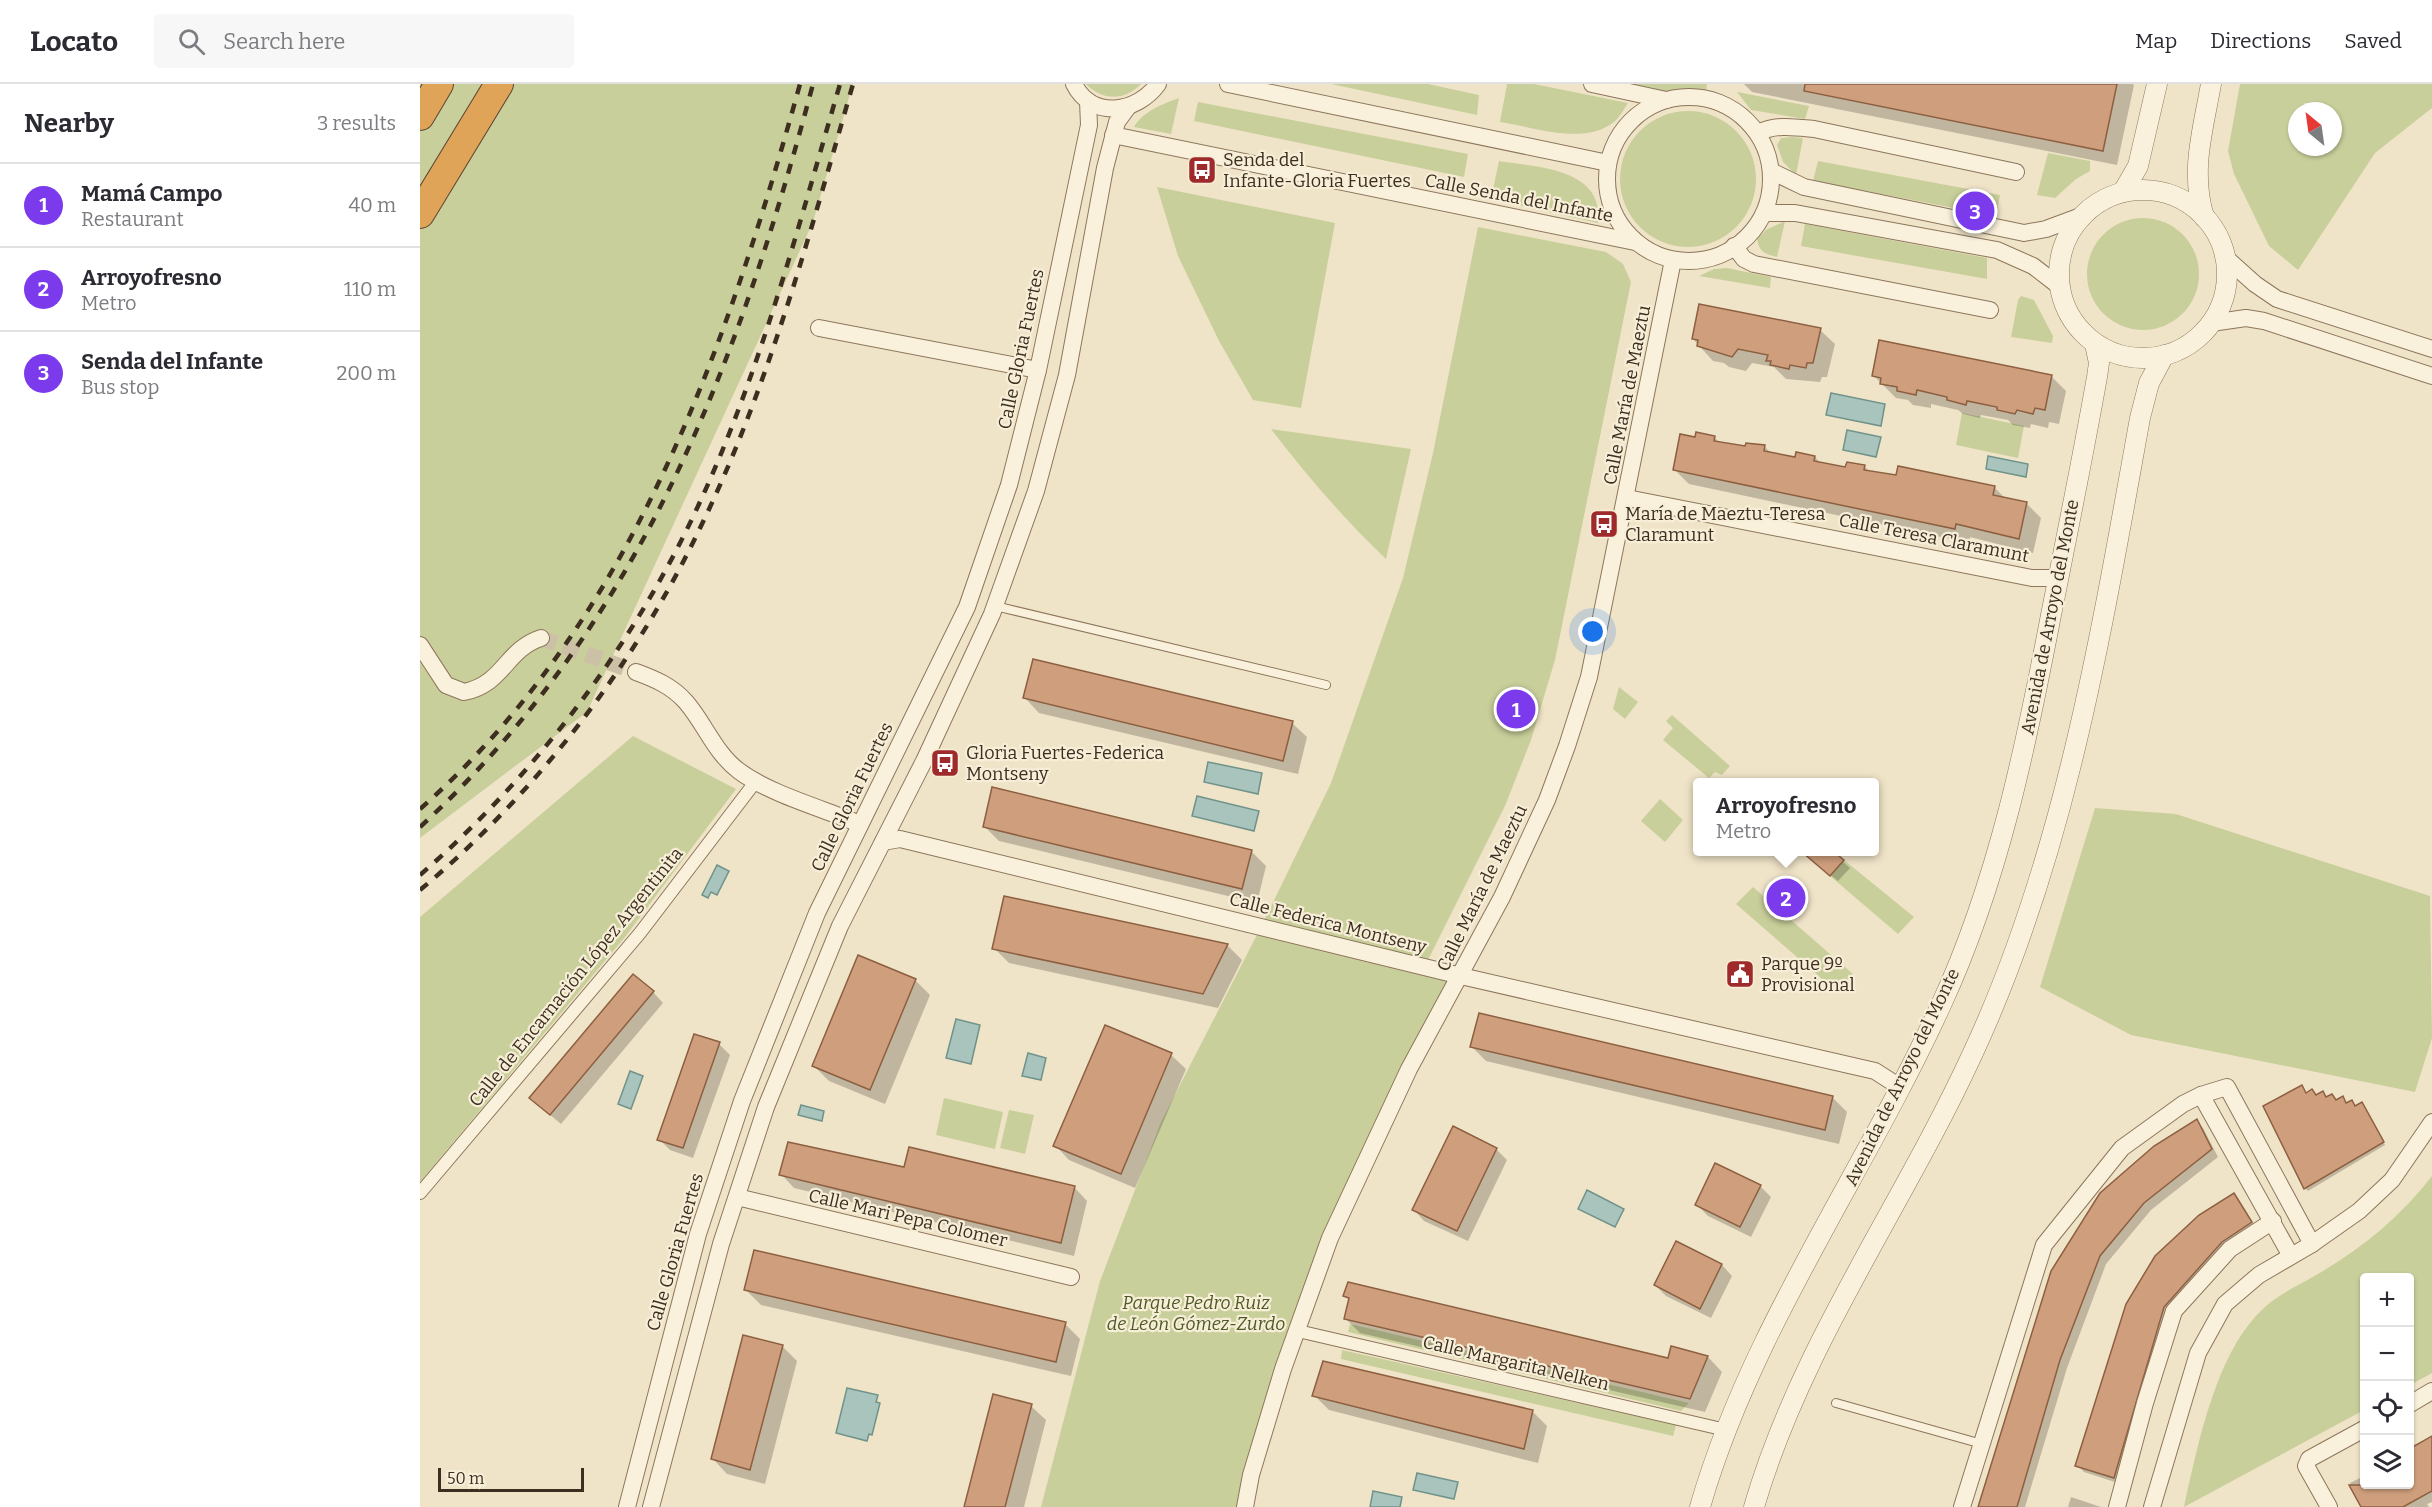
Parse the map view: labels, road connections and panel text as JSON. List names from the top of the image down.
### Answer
{
  "streets": {
    "street": [
      "Calle Senda del Infante",
      "Calle Gloria Fuertes",
      "Calle María de Maeztu",
      "Calle Teresa Claramunt",
      "Avenida de Arroyo del Monte",
      "Calle Federica Montseny",
      "Calle de Encarnación López Argentinita",
      "Calle Mari Pepa Colomer",
      "Calle Margarita Nelken"
    ]
  },
  "crossings": [
    ["Calle Senda del Infante", "Calle María de Maeztu"],
    ["Calle María de Maeztu", "Calle Teresa Claramunt"],
    ["Calle María de Maeztu", "Calle Federica Montseny"],
    ["Calle María de Maeztu", "Calle Margarita Nelken"],
    ["Calle Teresa Claramunt", "Avenida de Arroyo del Monte"],
    ["Avenida de Arroyo del Monte", "Calle Federica Montseny"],
    ["Avenida de Arroyo del Monte", "Calle Margarita Nelken"]
  ],
  "parks": ["Parque Pedro Ruiz de León Gómez-Zurdo"],
  "places": {
    "bus stop": ["Senda del Infante-Gloria Fuertes", "María de Maeztu-Teresa Claramunt", "Gloria Fuertes-Federica Montseny"],
    "public building": ["Parque 9º Provisional"]
  },
  "scale_bar": "50 m",
  "north": "top left",
  "page": {
    "header": "Locato",
    "search": "Search here",
    "nav": ["Map", "Directions", "Saved"],
    "heading": ["Nearby", "3 results"],
    "list": [
      {
        "mark": "1",
        "name": "Mamá Campo",
        "note": "Restaurant",
        "value": "40 m"
      },
      {
        "mark": "2",
        "name": "Arroyofresno",
        "note": "Metro",
        "value": "110 m"
      },
      {
        "mark": "3",
        "name": "Senda del Infante",
        "note": "Bus stop",
        "value": "200 m"
      }
    ],
    "pins": ["3", "1", "2"],
    "popup": ["Arroyofresno", "Metro"],
    "map_buttons": ["+", "−"],
    "scale": "50 m"
  }
}
